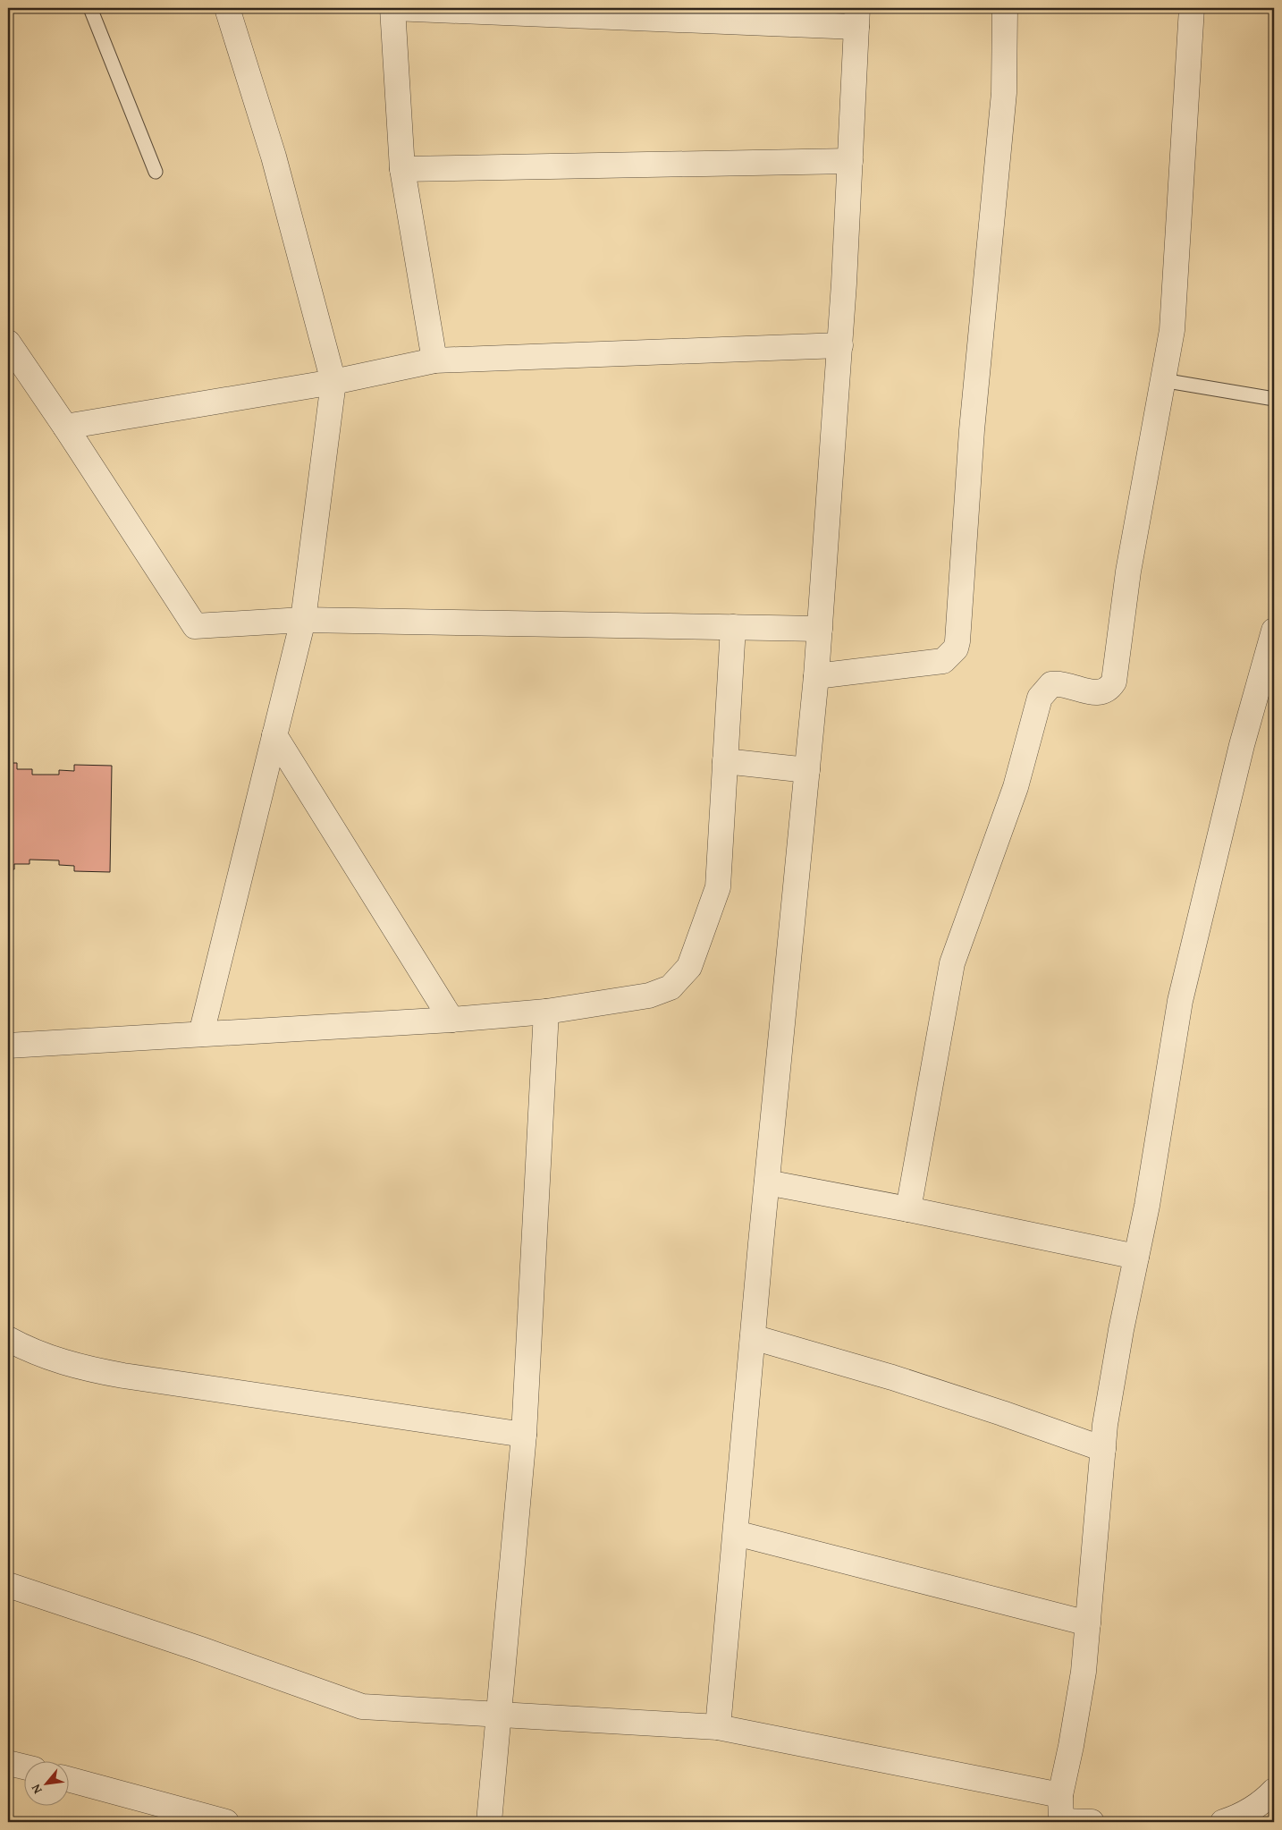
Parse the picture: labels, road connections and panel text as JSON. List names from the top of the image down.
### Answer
{
  "north": "bottom left"
}
